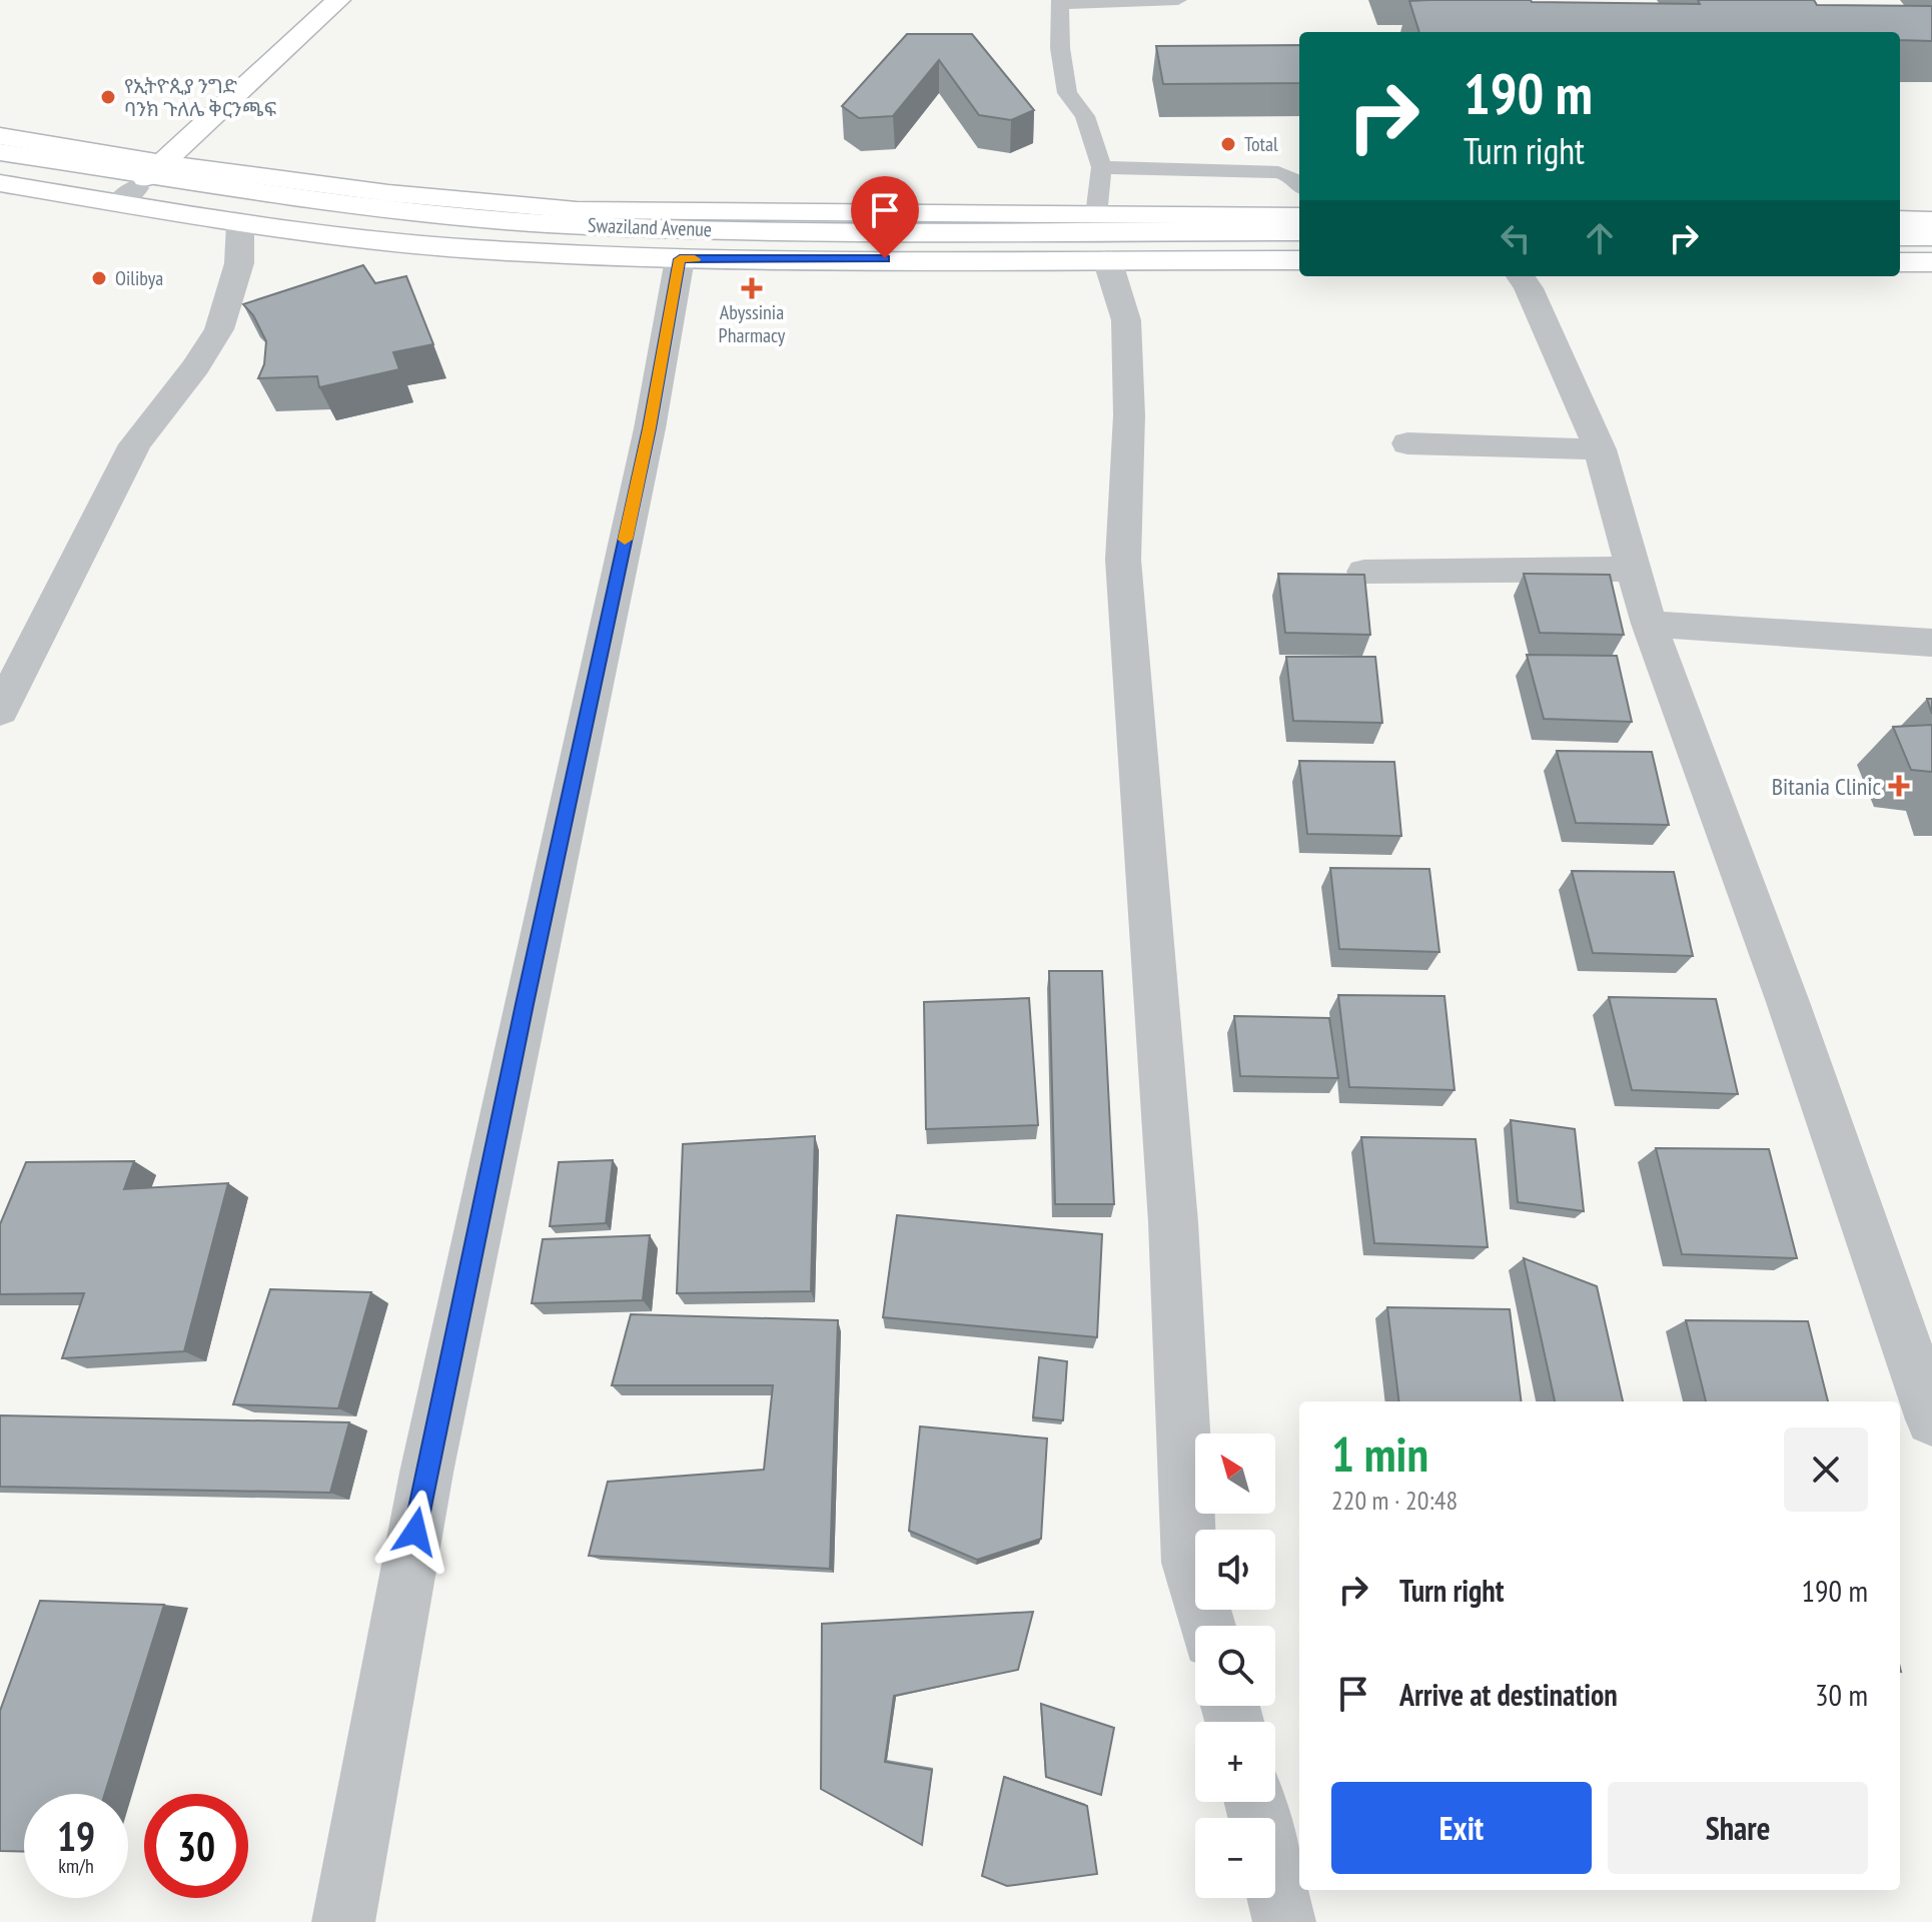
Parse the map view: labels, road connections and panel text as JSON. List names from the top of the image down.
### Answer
{
  "streets": {
    "main road": ["Swaziland Avenue"]
  },
  "places": {
    "other": ["የኢትዮጲያ ንግድ ባንክ ጉለሌ ቅርንጫፍ", "Total", "Oilibya"],
    "health": ["Abyssinia Pharmacy", "Bitania Clinic"]
  },
  "north": "top left",
  "page": {
    "turn": ["190 m", "Turn right"],
    "heading": ["1 min", "220 m · 20:48"],
    "map_buttons": ["+", "−"],
    "list": [
      {
        "name": "Turn right",
        "value": "190 m"
      },
      {
        "name": "Arrive at destination",
        "value": "30 m"
      }
    ],
    "buttons": ["Exit", "Share"],
    "speed": "19 km/h",
    "limit": "30"
  }
}
